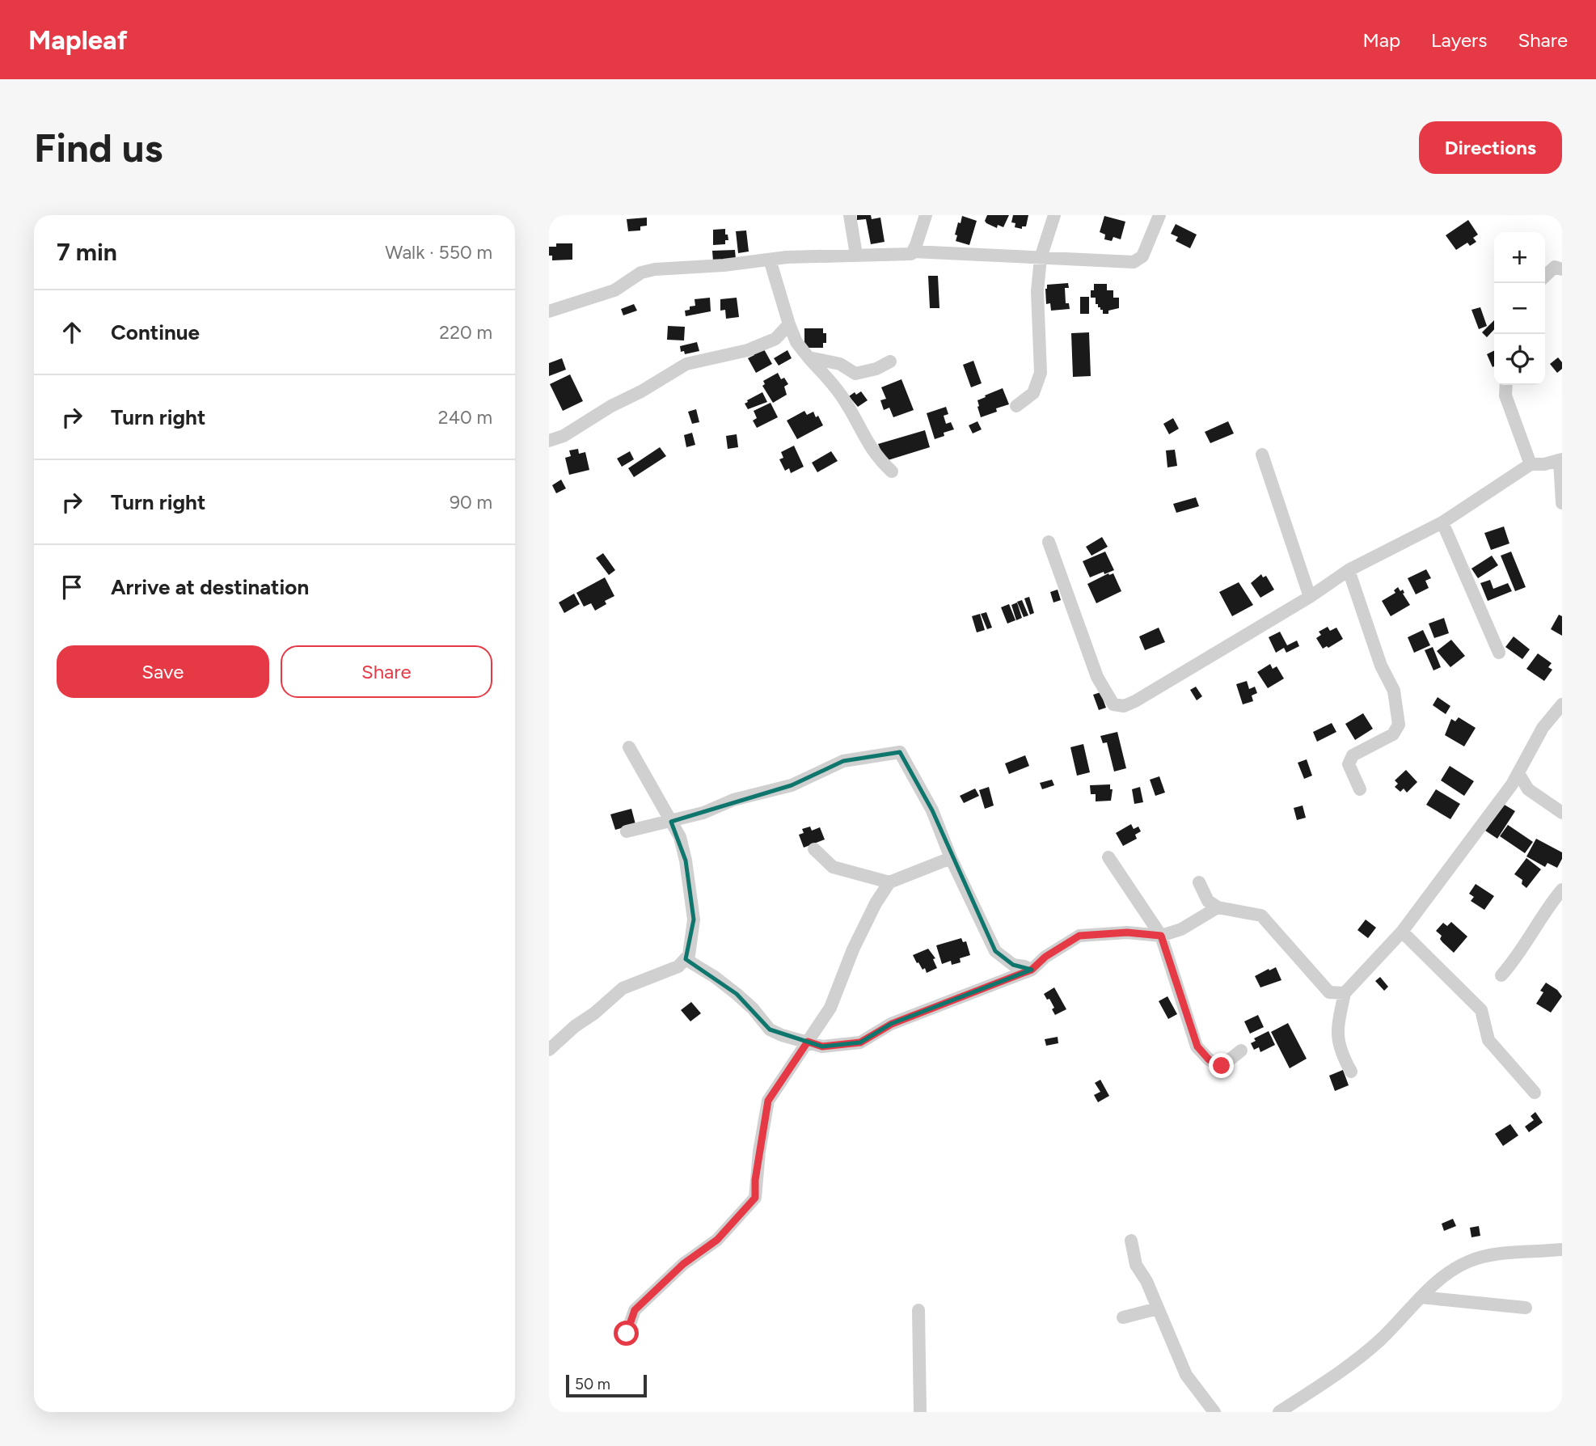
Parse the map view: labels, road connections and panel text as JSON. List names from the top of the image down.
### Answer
{
  "scale_bar": "50 m",
  "page": {
    "header": "Mapleaf",
    "nav": ["Map", "Layers", "Share"],
    "buttons": [
      "Directions",
      ["Save", "Share"]
    ],
    "title": "Find us",
    "heading": ["7 min", "Walk · 550 m"],
    "map_buttons": ["+", "−"],
    "list": [
      ["Continue", "220 m"],
      ["Turn right", "240 m"],
      ["Turn right", "90 m"],
      "Arrive at destination"
    ],
    "scale": "50 m"
  }
}
